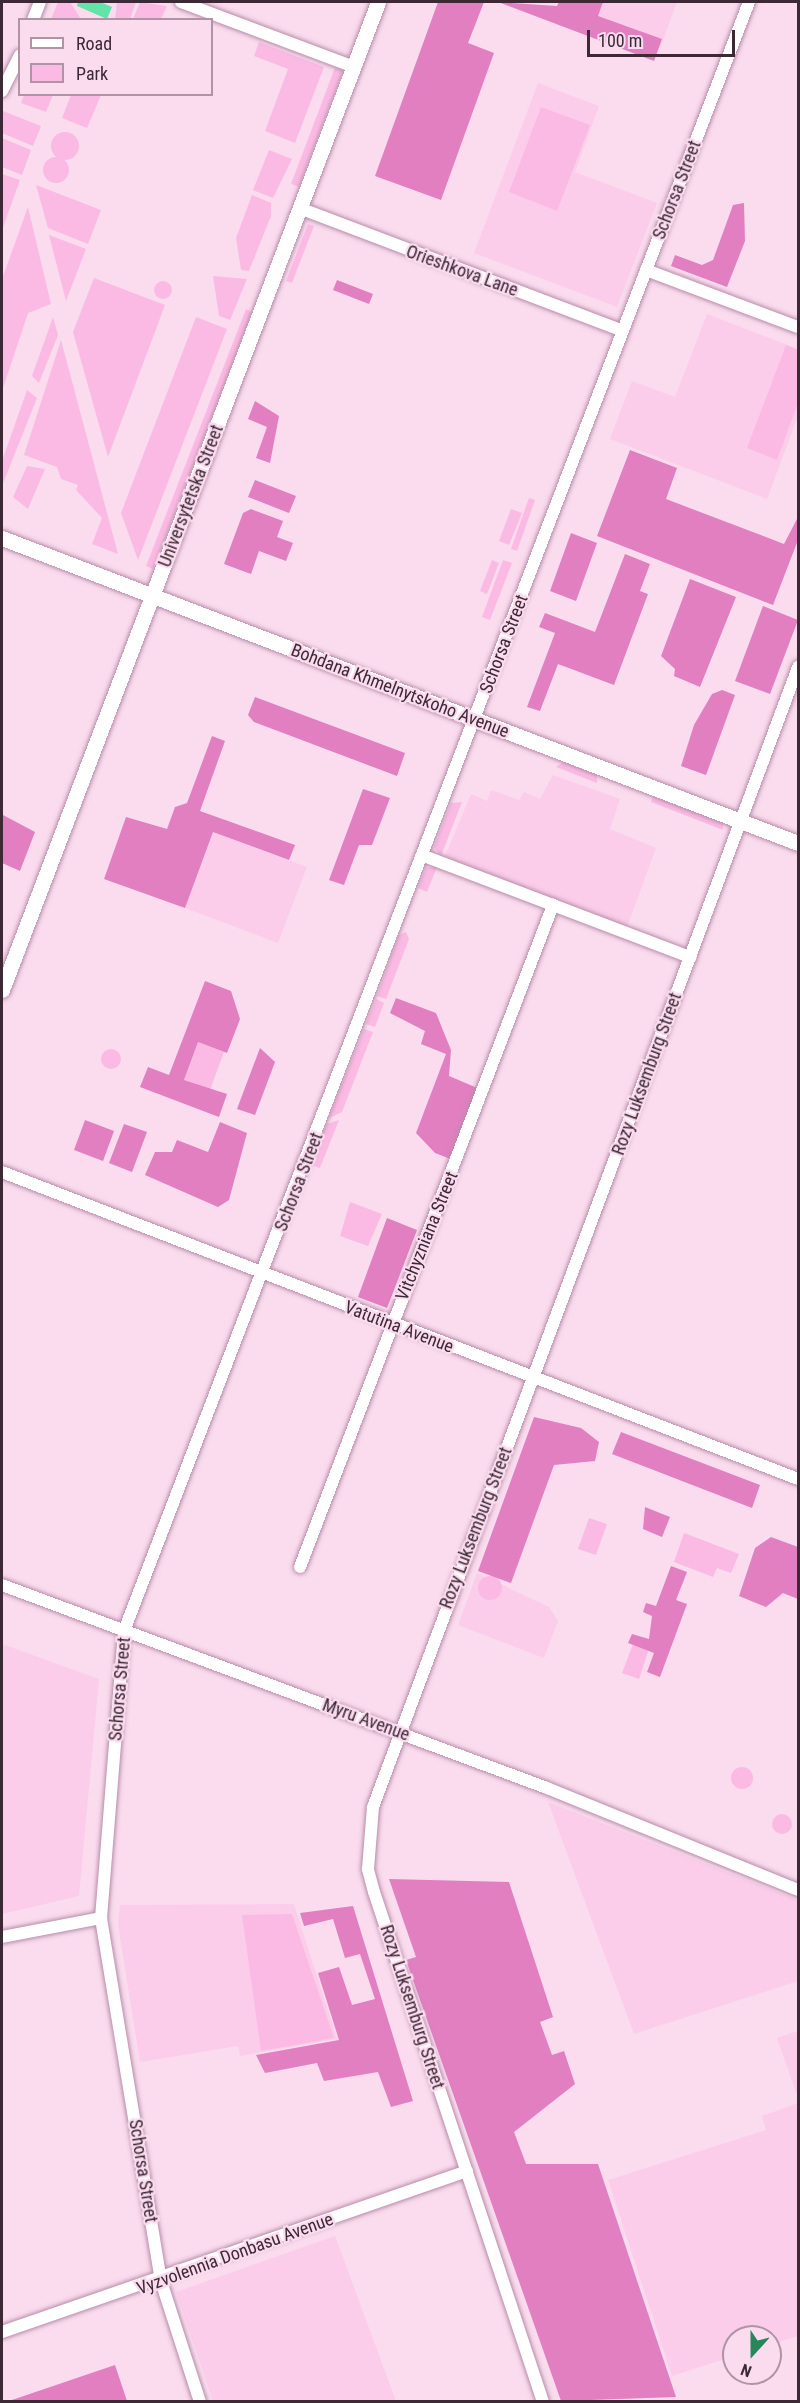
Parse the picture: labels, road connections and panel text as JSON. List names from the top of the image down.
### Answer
{
  "streets": {
    "main road": ["Universytetska Street", "Bohdana Khmelnytskoho Avenue"],
    "street": [
      "Schorsa Street",
      "Orieshkova Lane",
      "Rozy Luksemburg Street",
      "Vitchyzniana Street",
      "Vatutina Avenue",
      "Myru Avenue",
      "Vyzvolennia Donbasu Avenue"
    ]
  },
  "crossings": [
    ["Schorsa Street", "Orieshkova Lane"],
    ["Schorsa Street", "Bohdana Khmelnytskoho Avenue"],
    ["Schorsa Street", "Vatutina Avenue"],
    ["Schorsa Street", "Myru Avenue"],
    ["Schorsa Street", "Vyzvolennia Donbasu Avenue"],
    ["Orieshkova Lane", "Universytetska Street"],
    ["Universytetska Street", "Bohdana Khmelnytskoho Avenue"],
    ["Bohdana Khmelnytskoho Avenue", "Rozy Luksemburg Street"],
    ["Rozy Luksemburg Street", "Vatutina Avenue"],
    ["Rozy Luksemburg Street", "Myru Avenue"],
    ["Rozy Luksemburg Street", "Vyzvolennia Donbasu Avenue"],
    ["Vitchyzniana Street", "Vatutina Avenue"]
  ],
  "legend": ["Road", "Park"],
  "scale_bar": "100 m",
  "north": "bottom"
}
